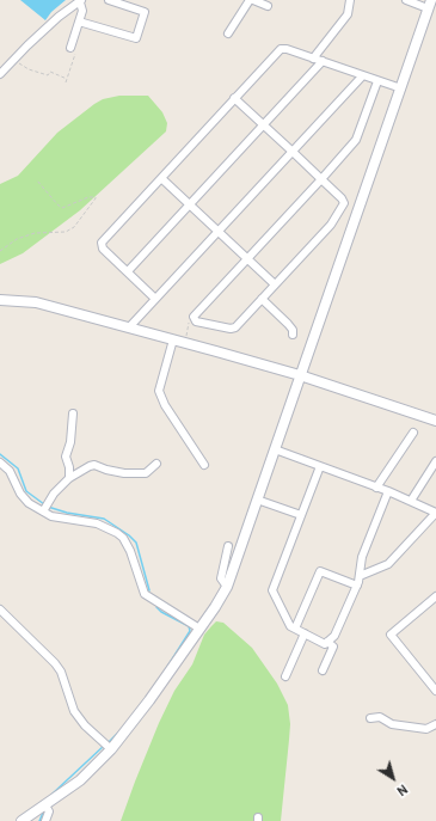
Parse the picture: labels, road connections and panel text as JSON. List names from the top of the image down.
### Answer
{
  "north": "bottom right"
}
